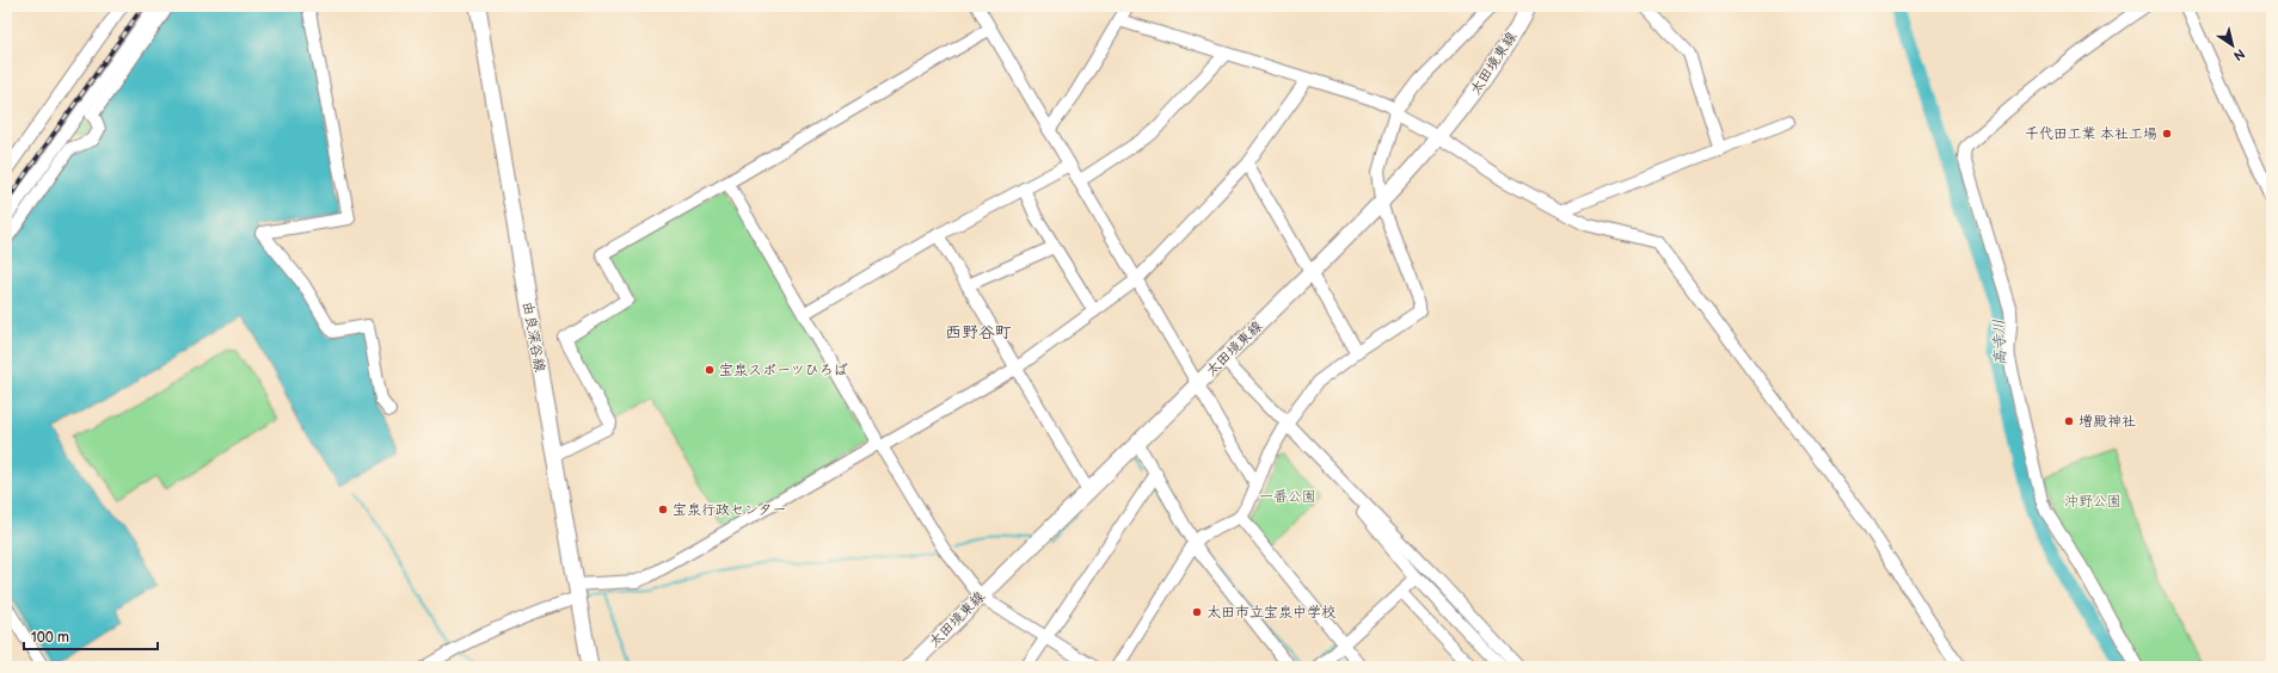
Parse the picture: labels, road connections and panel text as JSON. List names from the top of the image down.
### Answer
{
  "streets": {
    "main road": ["太田境東線", "由良深谷線"]
  },
  "districts": ["西野谷町"],
  "water": ["高寺川"],
  "parks": ["一番公園", "沖野公園"],
  "places": [
    "千代田工業 本社工場",
    "宝泉スポーツひろば",
    "増殿神社",
    "宝泉行政センター",
    "太田市立宝泉中学校"
  ],
  "scale_bar": "100 m",
  "north": "bottom right"
}
